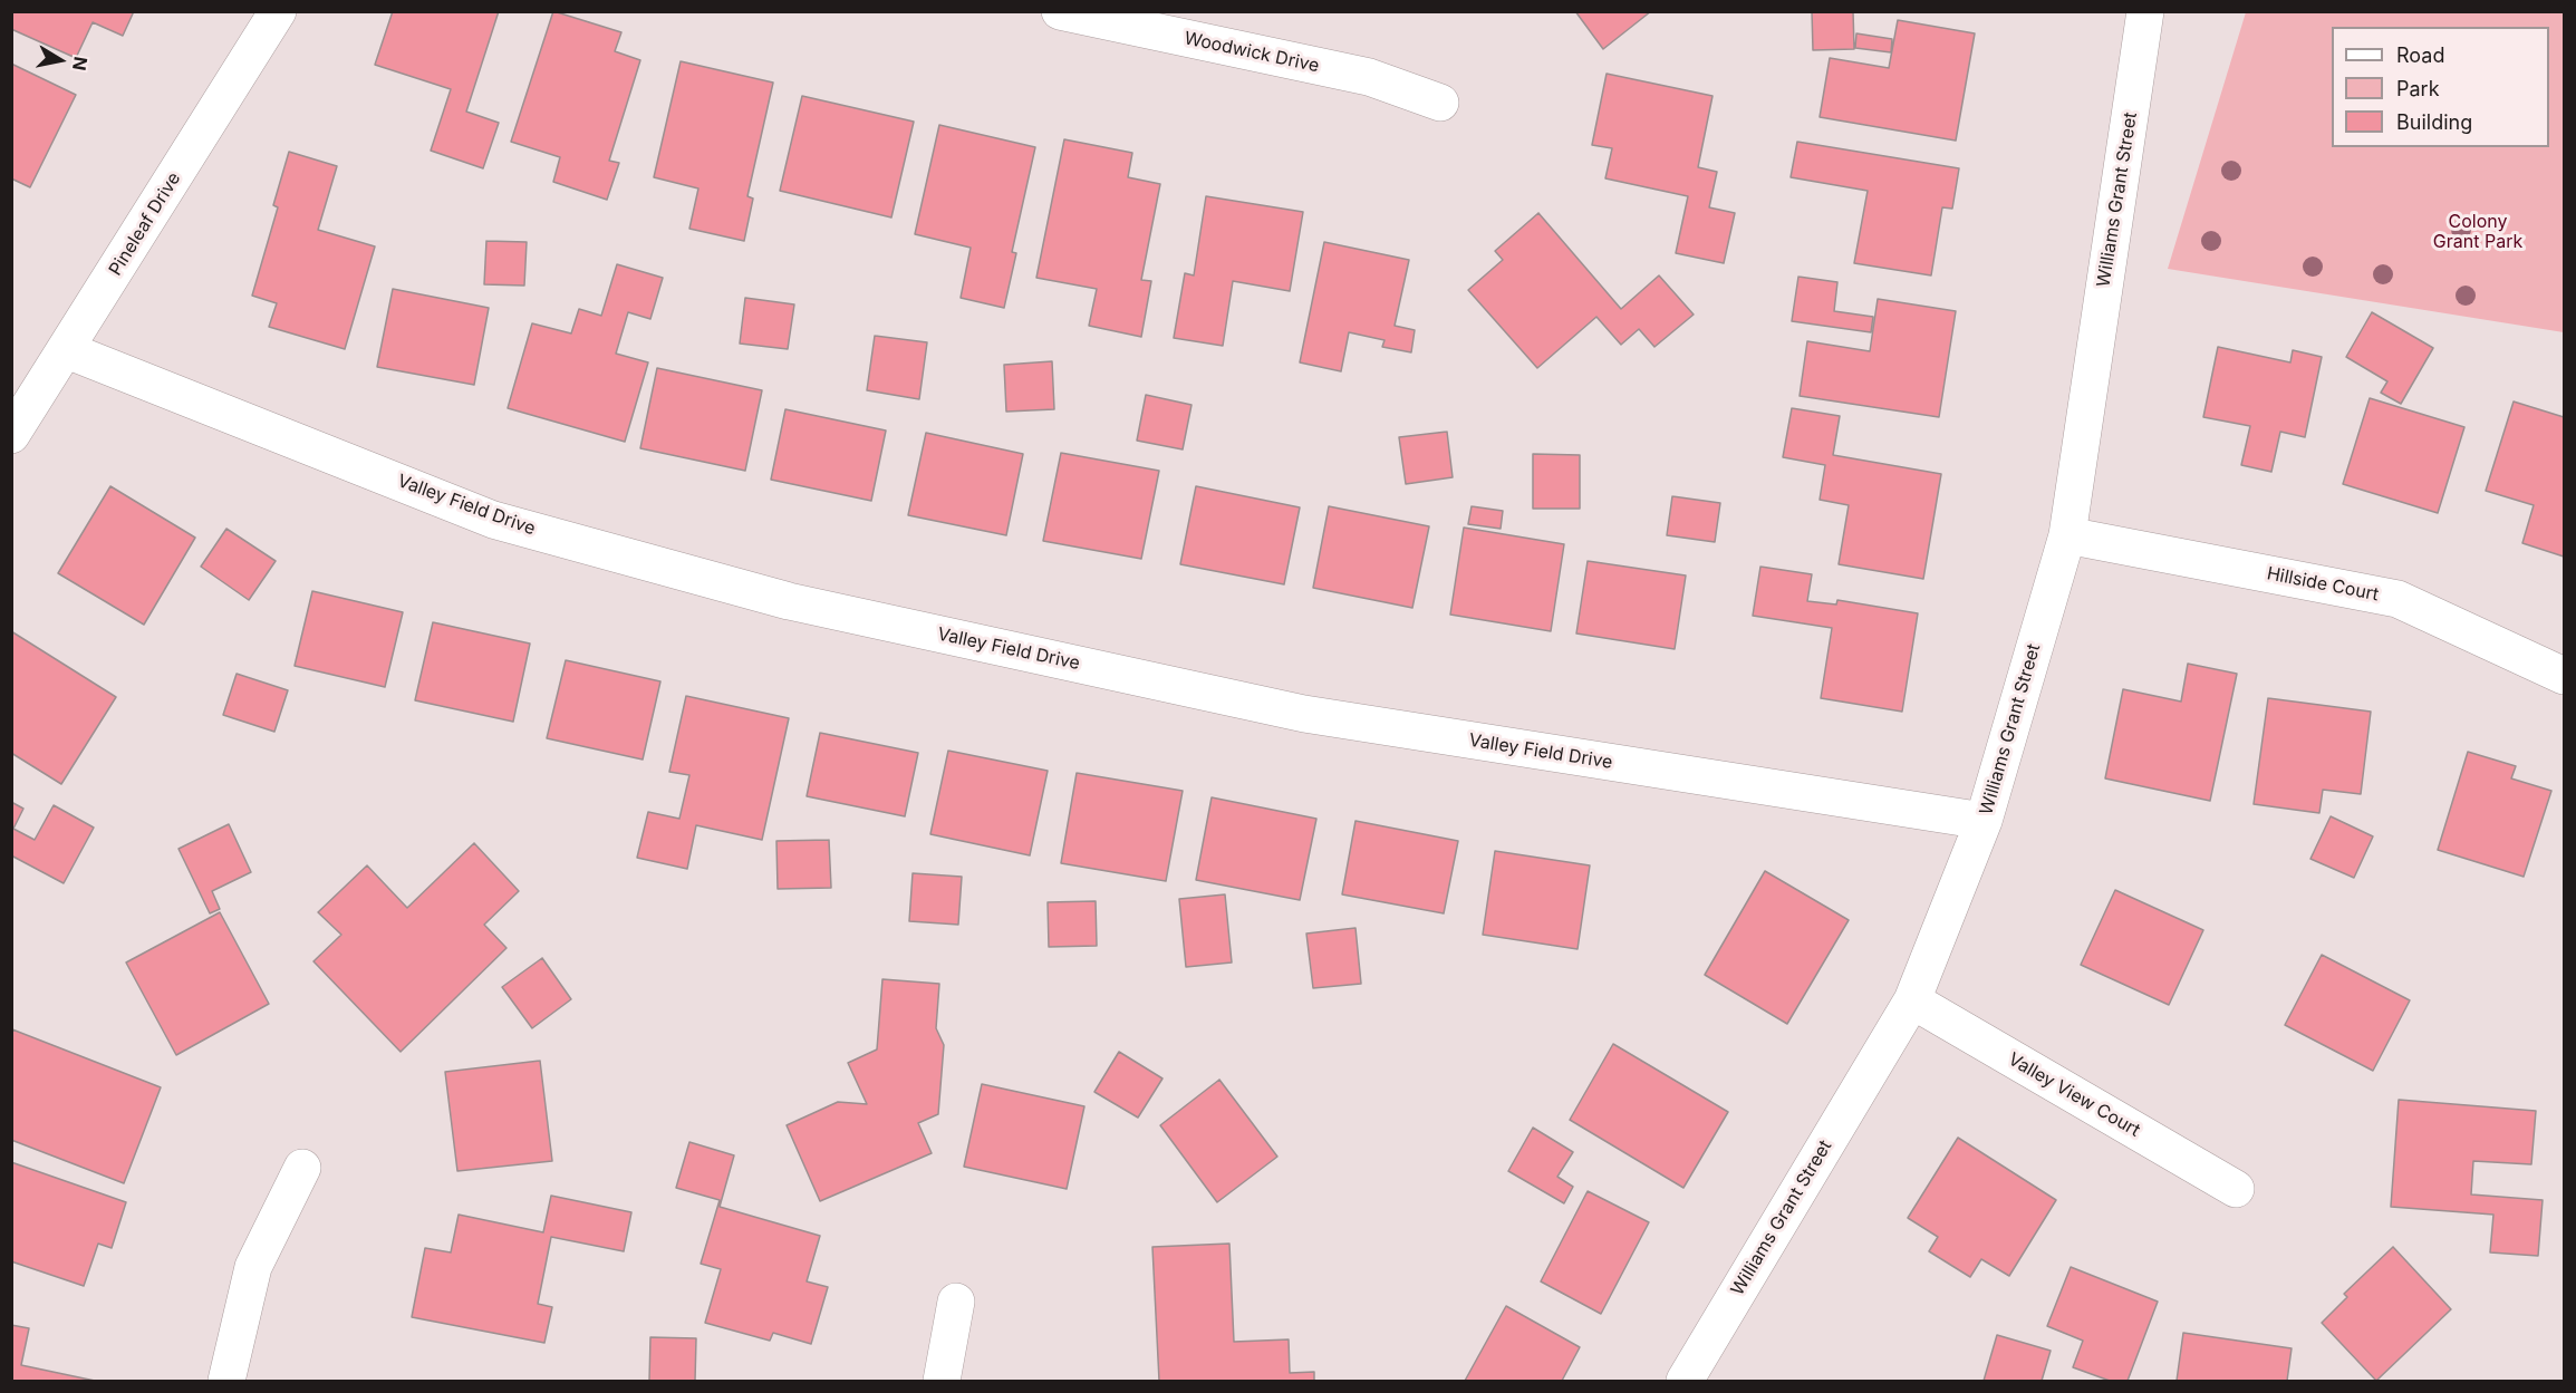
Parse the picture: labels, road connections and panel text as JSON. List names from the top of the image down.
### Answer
{
  "streets": {
    "street": [
      "Woodwick Drive",
      "Williams Grant Street",
      "Pineleaf Drive",
      "Valley Field Drive",
      "Hillside Court",
      "Valley View Court"
    ]
  },
  "crossings": [
    ["Williams Grant Street", "Valley Field Drive"],
    ["Williams Grant Street", "Hillside Court"],
    ["Williams Grant Street", "Valley View Court"],
    ["Pineleaf Drive", "Valley Field Drive"]
  ],
  "parks": ["Colony Grant Park"],
  "legend": ["Road", "Park", "Building"],
  "north": "right"
}
